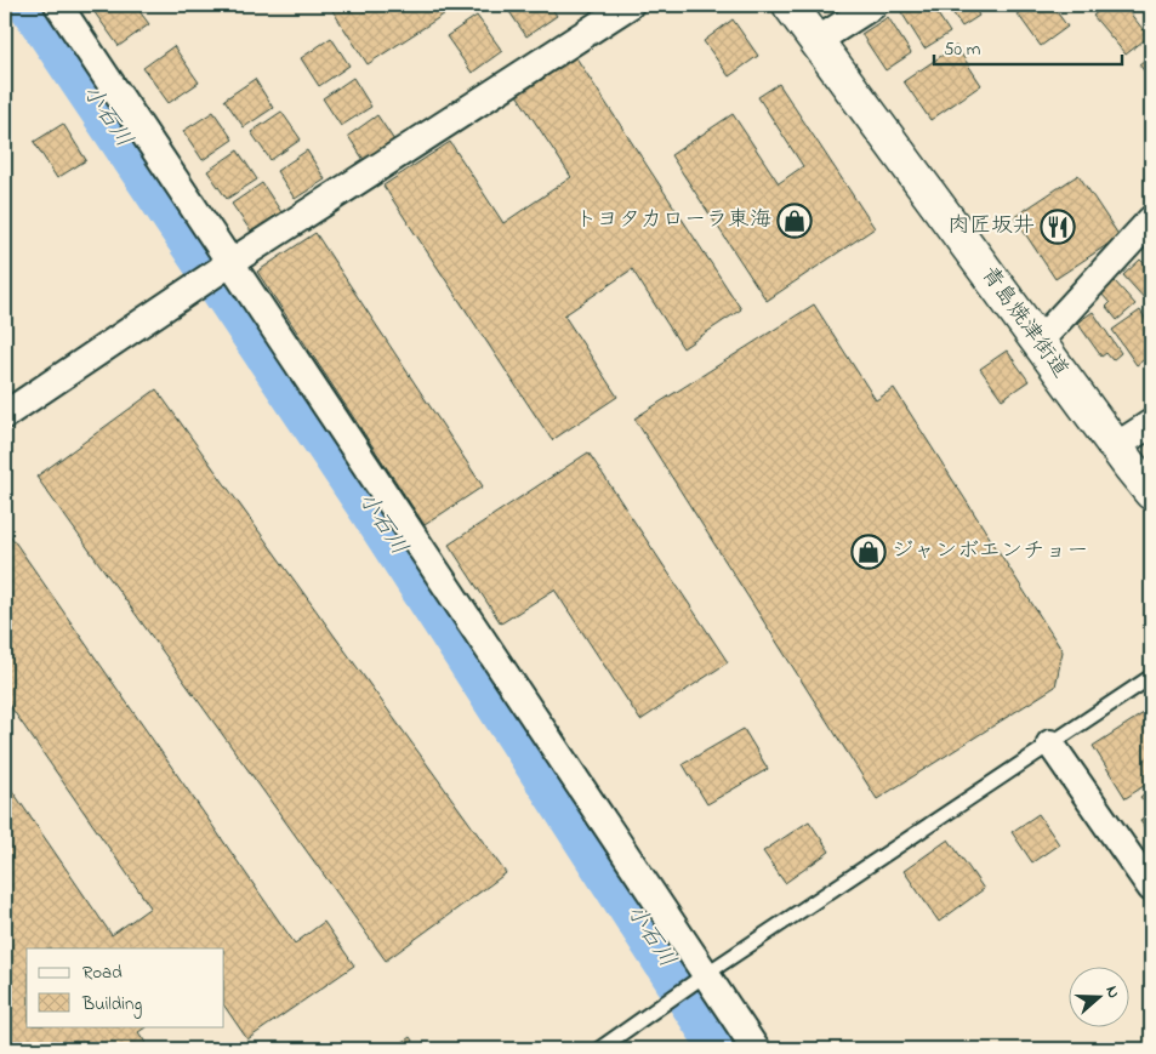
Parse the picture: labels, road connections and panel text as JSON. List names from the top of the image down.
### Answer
{
  "streets": {
    "main road": ["青島焼津街道"]
  },
  "water": ["小石川"],
  "places": {
    "shop": ["トヨタカローラ東海", "ジャンボエンチョー"],
    "restaurant": ["肉匠坂井"]
  },
  "legend": ["Road", "Building"],
  "scale_bar": "50 m",
  "north": "right"
}
